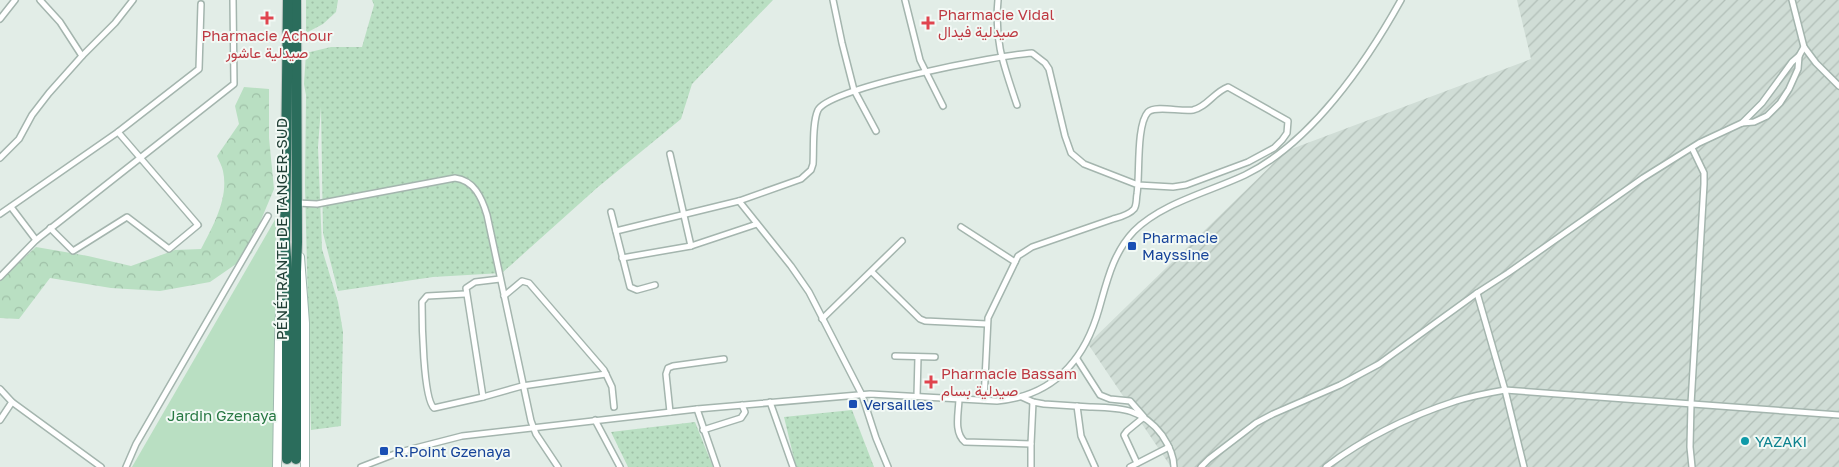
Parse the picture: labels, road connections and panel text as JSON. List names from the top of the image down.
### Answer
{
  "streets": {
    "highway": ["PÉNÉTRANTE DE TANGER-SUD"]
  },
  "parks": ["Jardin Gzenaya"],
  "places": {
    "health": ["Pharmacie Achour صيدلية عاشور", "Pharmacie Vidal صيدلية فيدال", "Pharmacie Bassam صيدلية بسام"],
    "transit": ["Pharmacie Mayssine", "Versailles", "R.Point Gzenaya"],
    "other": ["YAZAKI"]
  }
}
